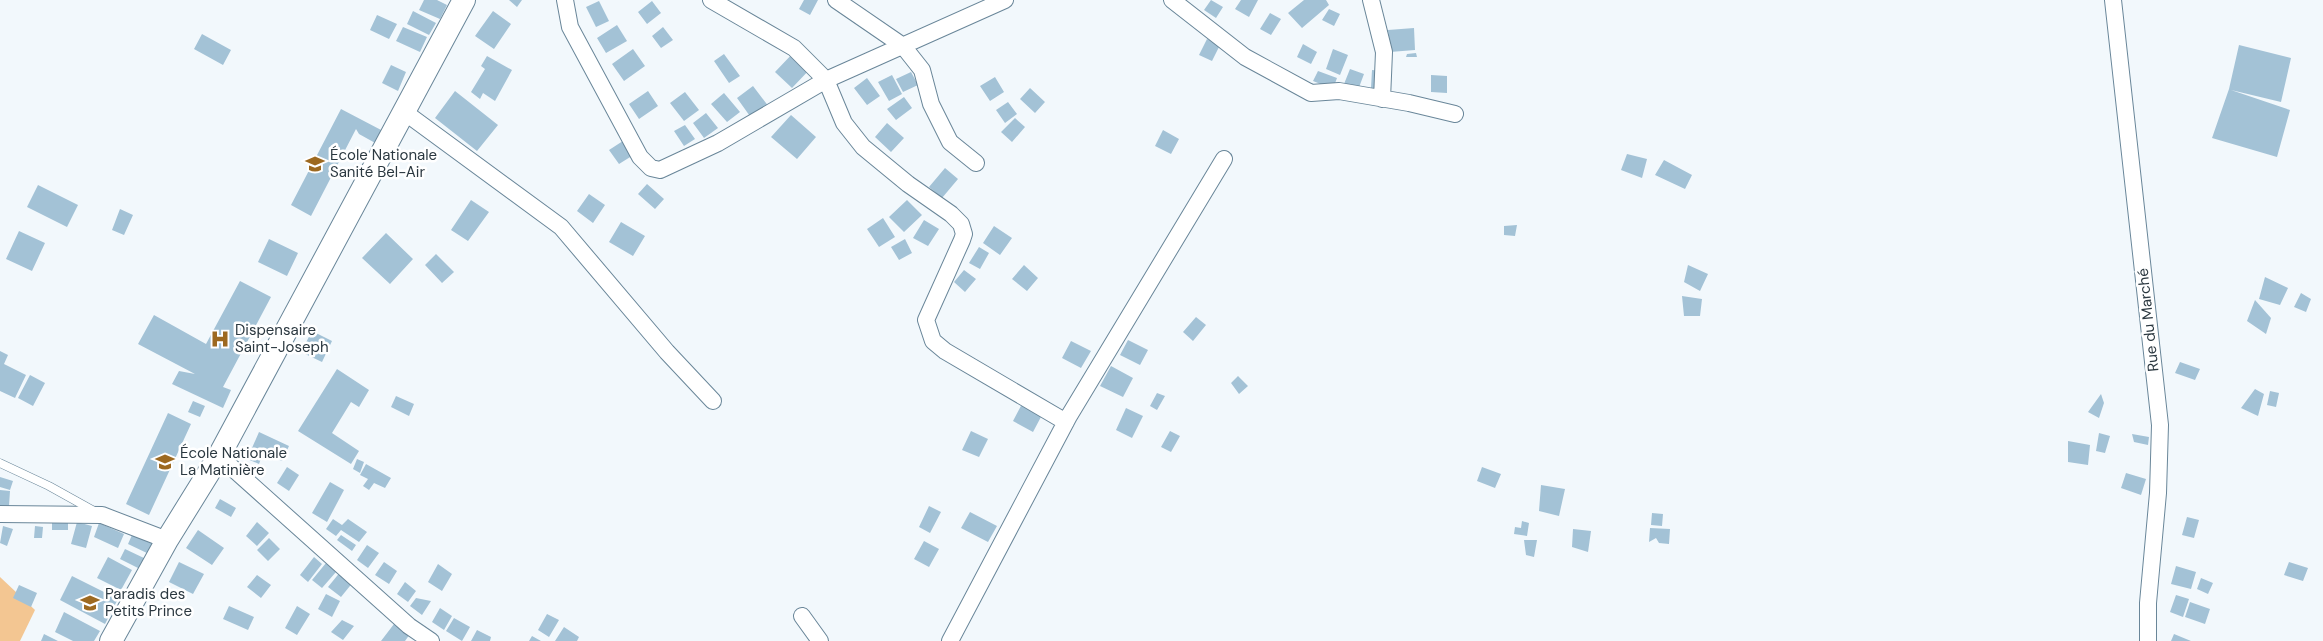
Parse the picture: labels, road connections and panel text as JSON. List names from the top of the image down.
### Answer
{
  "streets": {
    "street": ["Rue du Marché"]
  },
  "places": {
    "school or university": ["École Nationale Sanité Bel-Air", "École Nationale La Matinière", "Paradis des Petits Prince"],
    "hospital": ["Dispensaire Saint-Joseph"]
  }
}
